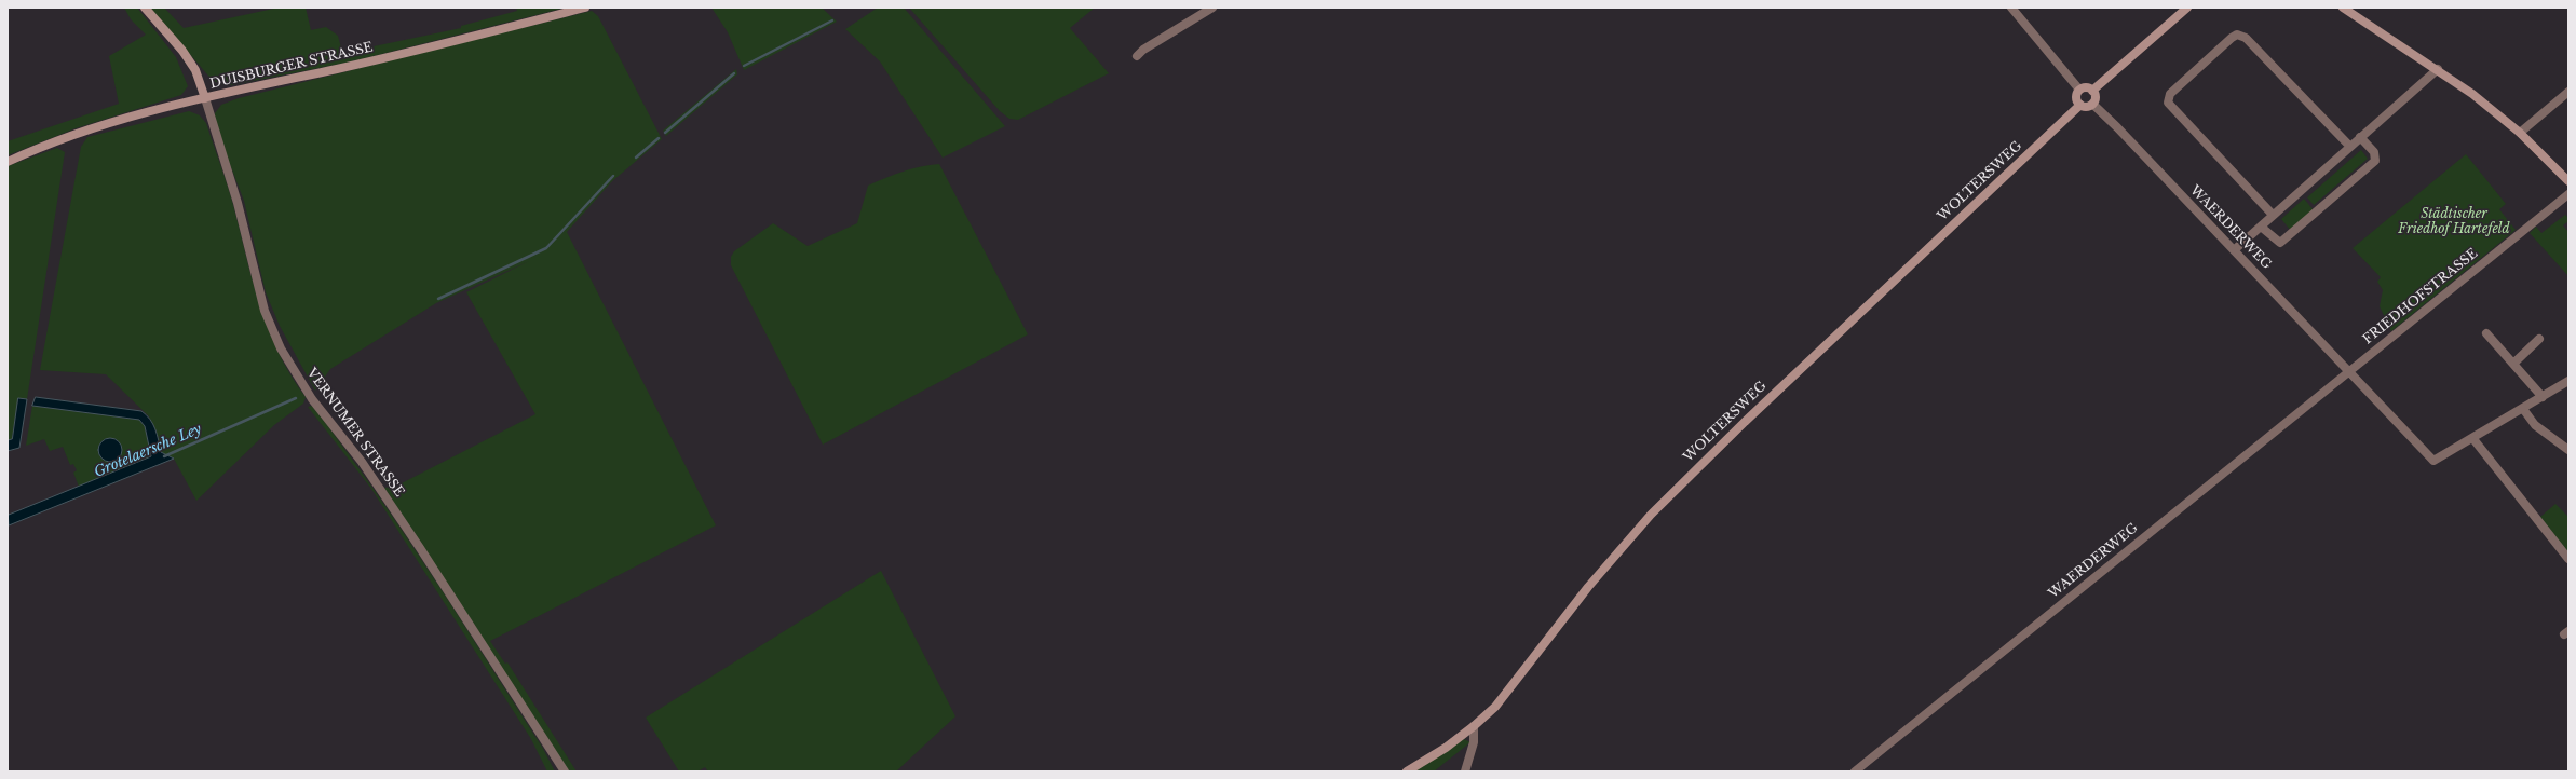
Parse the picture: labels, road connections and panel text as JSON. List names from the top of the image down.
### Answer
{
  "streets": {
    "street": [
      "DUISBURGER STRASSE",
      "WOLTERSWEG",
      "WAERDERWEG",
      "FRIEDHOFSTRASSE",
      "VERNUMER STRASSE"
    ]
  },
  "crossings": [
    ["DUISBURGER STRASSE", "VERNUMER STRASSE"],
    ["WOLTERSWEG", "WAERDERWEG"],
    ["WAERDERWEG", "FRIEDHOFSTRASSE"]
  ],
  "water": ["Grotelaersche Ley"],
  "parks": ["Städtischer Friedhof Hartefeld"]
}
